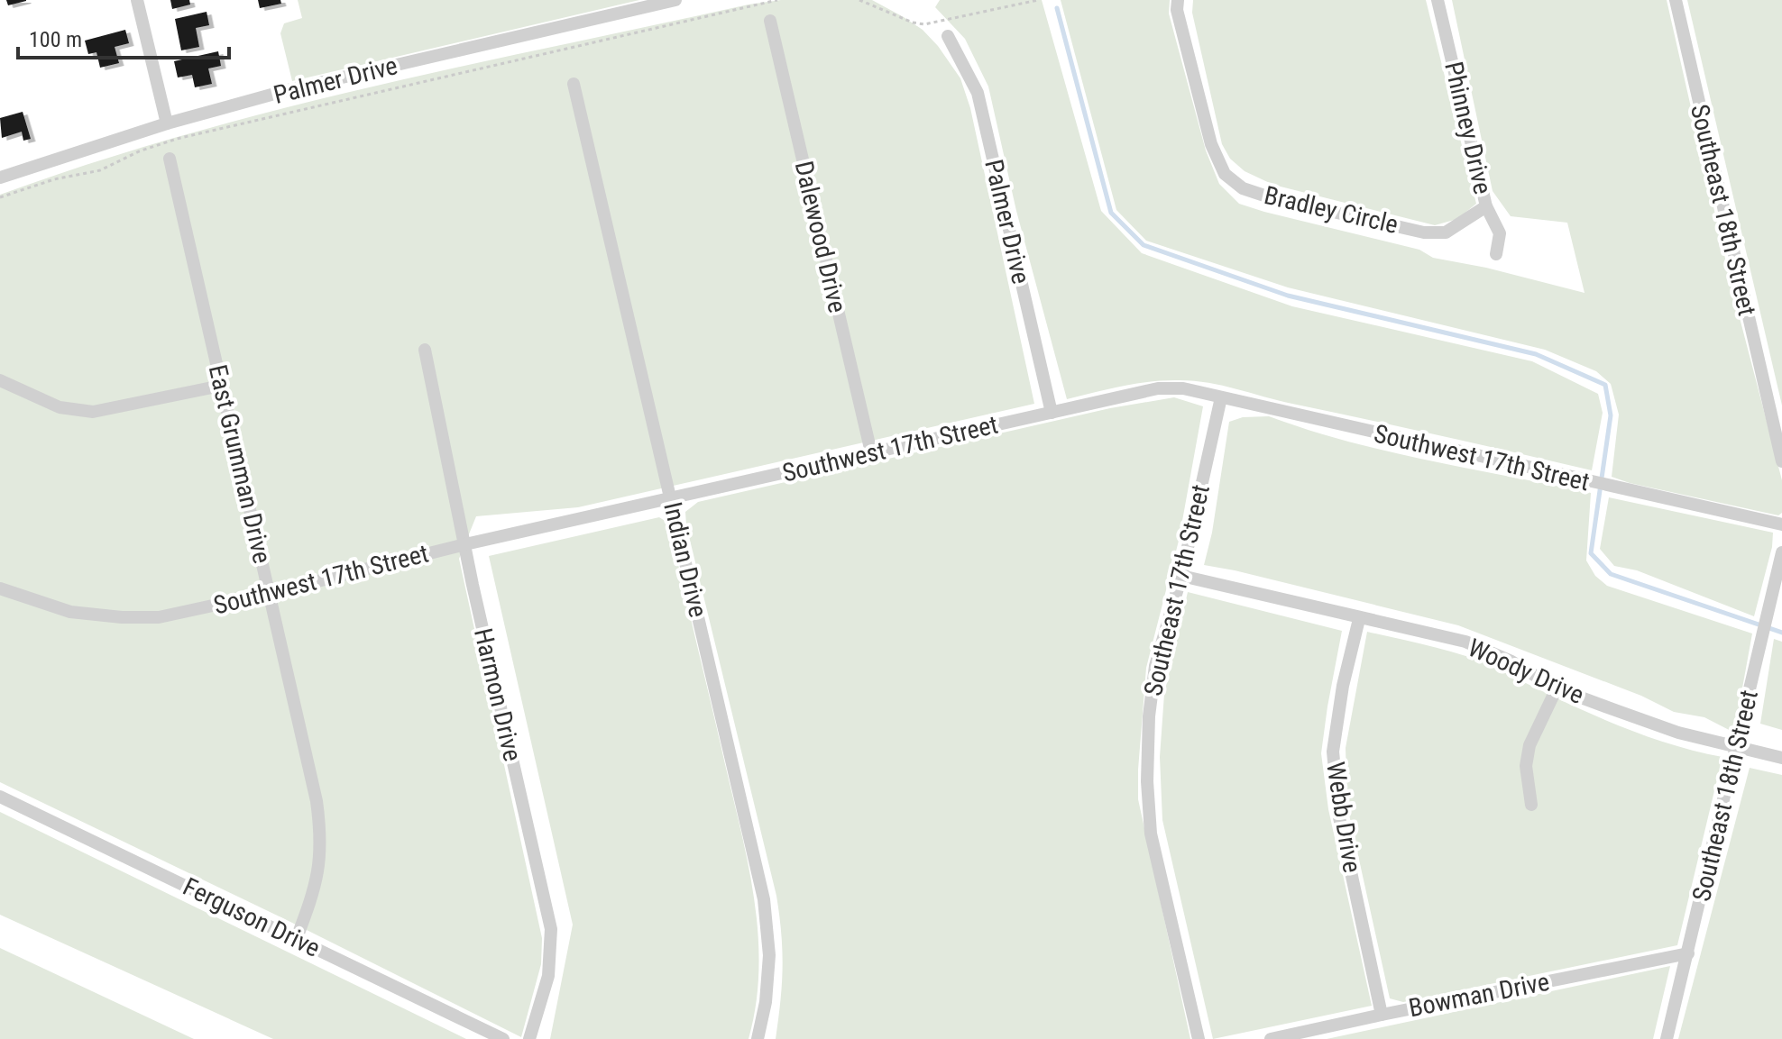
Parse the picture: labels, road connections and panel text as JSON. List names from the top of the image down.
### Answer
{
  "streets": {
    "street": [
      "Palmer Drive",
      "Phinney Drive",
      "Bradley Circle",
      "Southeast 18th Street",
      "Dalewood Drive",
      "Southwest 17th Street",
      "East Grumman Drive",
      "Indian Drive",
      "Southeast 17th Street",
      "Woody Drive",
      "Harmon Drive",
      "Webb Drive",
      "Ferguson Drive",
      "Bowman Drive"
    ]
  },
  "crossings": [
    ["Palmer Drive", "Southwest 17th Street"],
    ["Phinney Drive", "Bradley Circle"],
    ["Southeast 18th Street", "Woody Drive"],
    ["Southeast 18th Street", "Bowman Drive"],
    ["Dalewood Drive", "Southwest 17th Street"],
    ["Southwest 17th Street", "East Grumman Drive"],
    ["Southwest 17th Street", "Indian Drive"],
    ["Southwest 17th Street", "Southeast 17th Street"],
    ["Southwest 17th Street", "Harmon Drive"],
    ["East Grumman Drive", "Ferguson Drive"],
    ["Southeast 17th Street", "Woody Drive"],
    ["Woody Drive", "Webb Drive"],
    ["Webb Drive", "Bowman Drive"]
  ],
  "scale_bar": "100 m"
}
